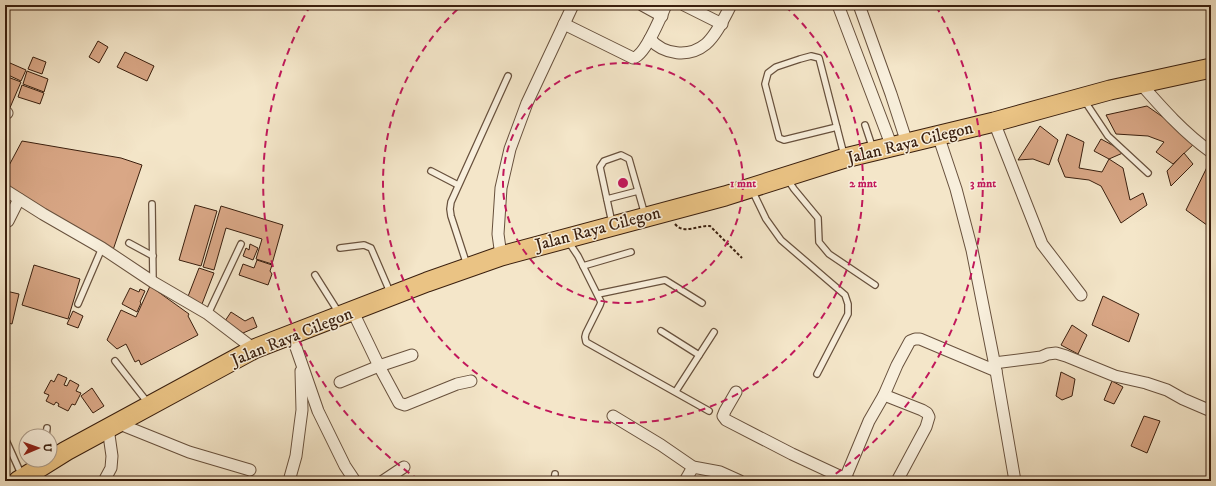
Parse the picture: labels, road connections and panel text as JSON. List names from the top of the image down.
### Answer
{
  "streets": {
    "highway": ["Jalan Raya Cilegon"]
  },
  "north": "right",
  "rings": ["1 mnt", "2 mnt", "3 mnt"]
}
